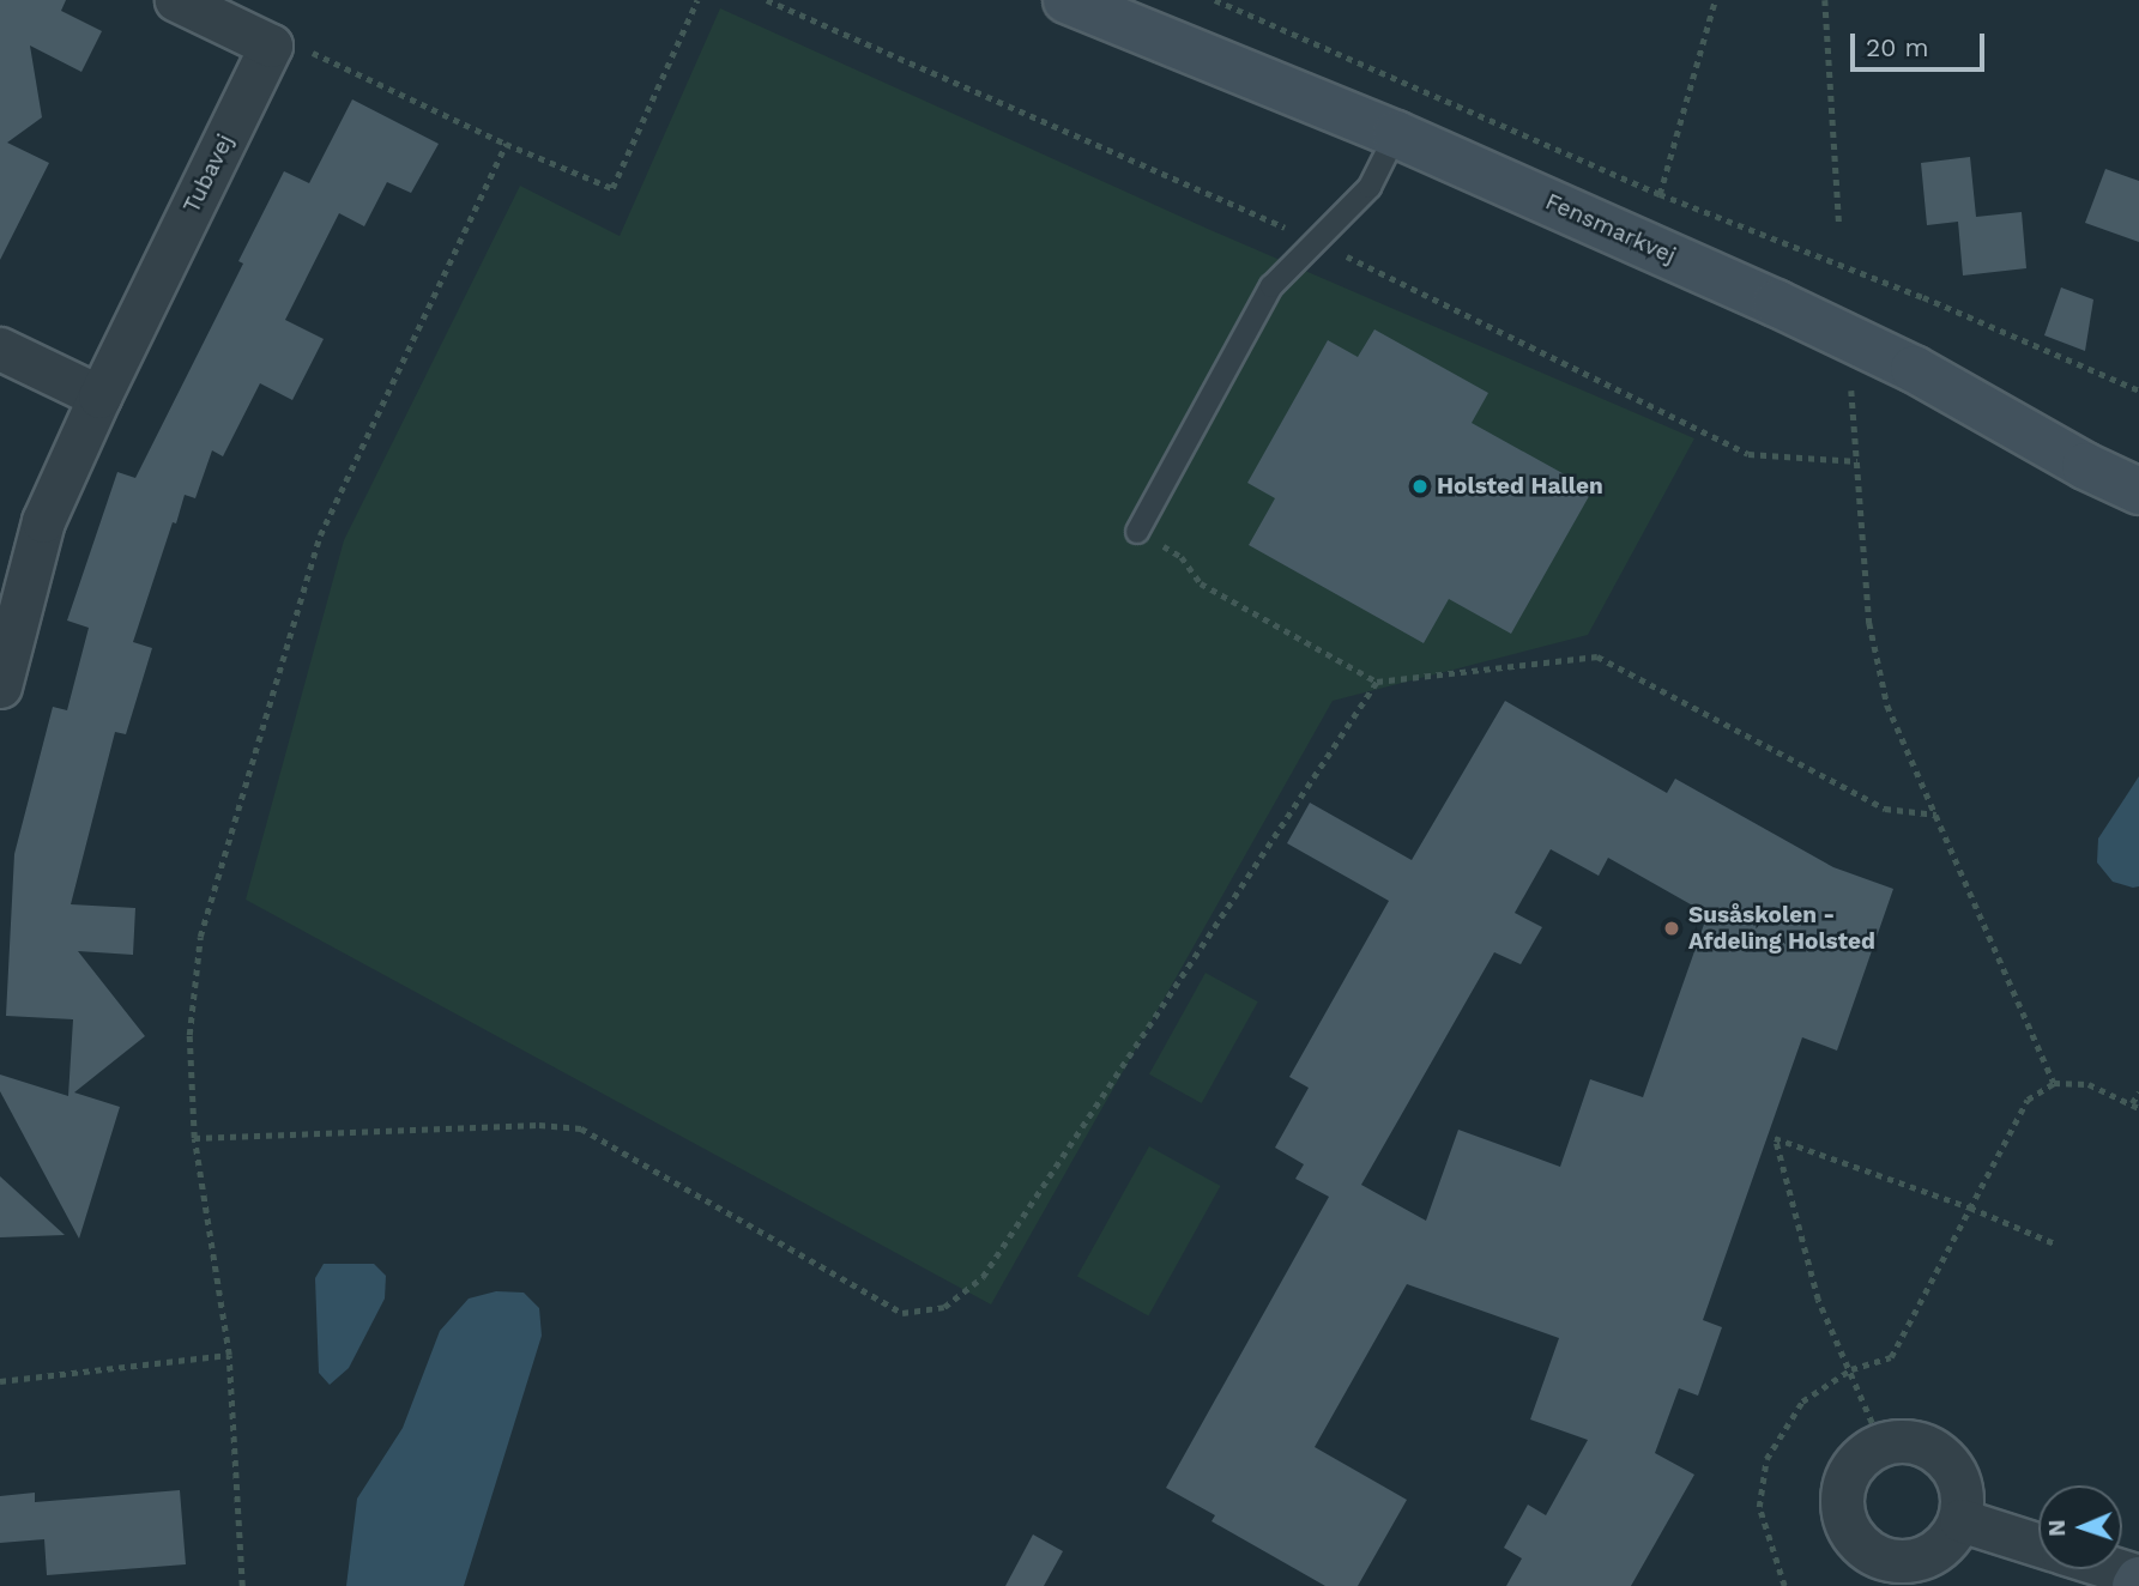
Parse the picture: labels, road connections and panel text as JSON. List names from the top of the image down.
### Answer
{
  "streets": {
    "street": ["Tubavej", "Fensmarkvej"]
  },
  "places": ["Holsted Hallen", "Susåskolen - Afdeling Holsted"],
  "scale_bar": "20 m",
  "north": "left"
}
